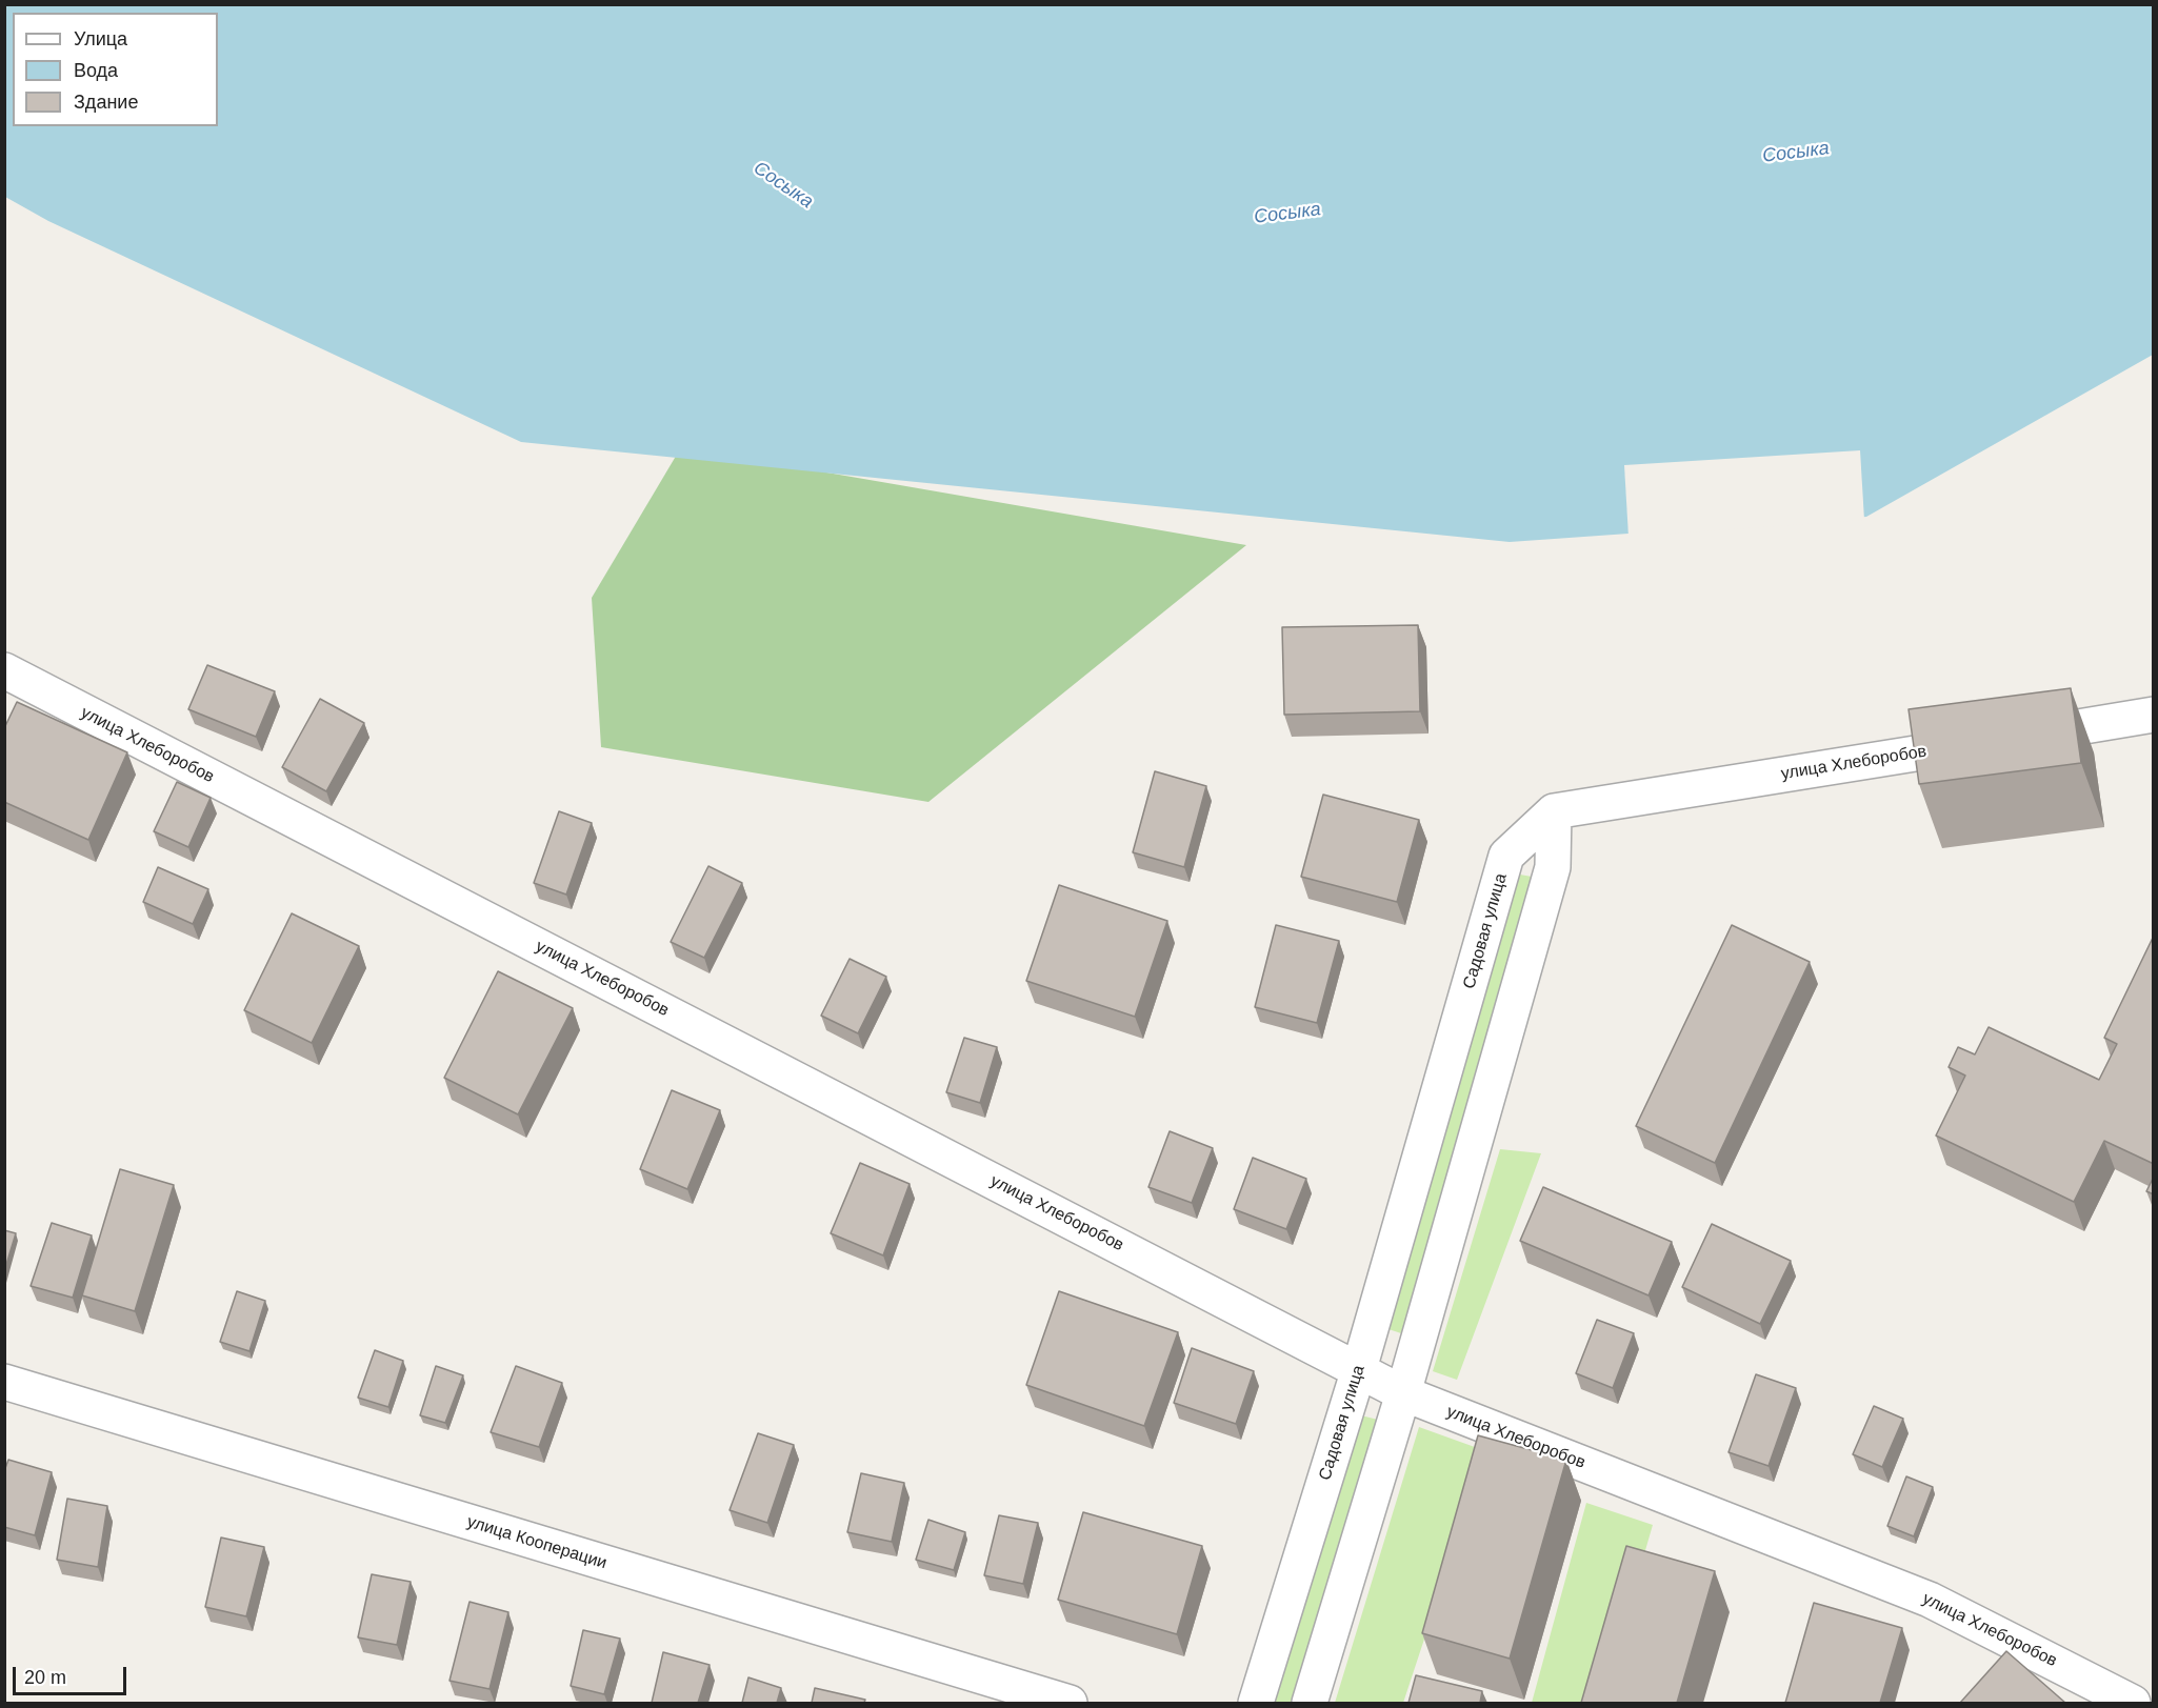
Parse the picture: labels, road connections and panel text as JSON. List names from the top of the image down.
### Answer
{
  "streets": {
    "street": ["улица Хлеборобов", "Садовая улица", "улица Кооперации"]
  },
  "crossings": [
    ["улица Хлеборобов", "Садовая улица"]
  ],
  "water": ["Сосыка"],
  "legend": ["Улица", "Вода", "Здание"],
  "scale_bar": "20 m"
}
